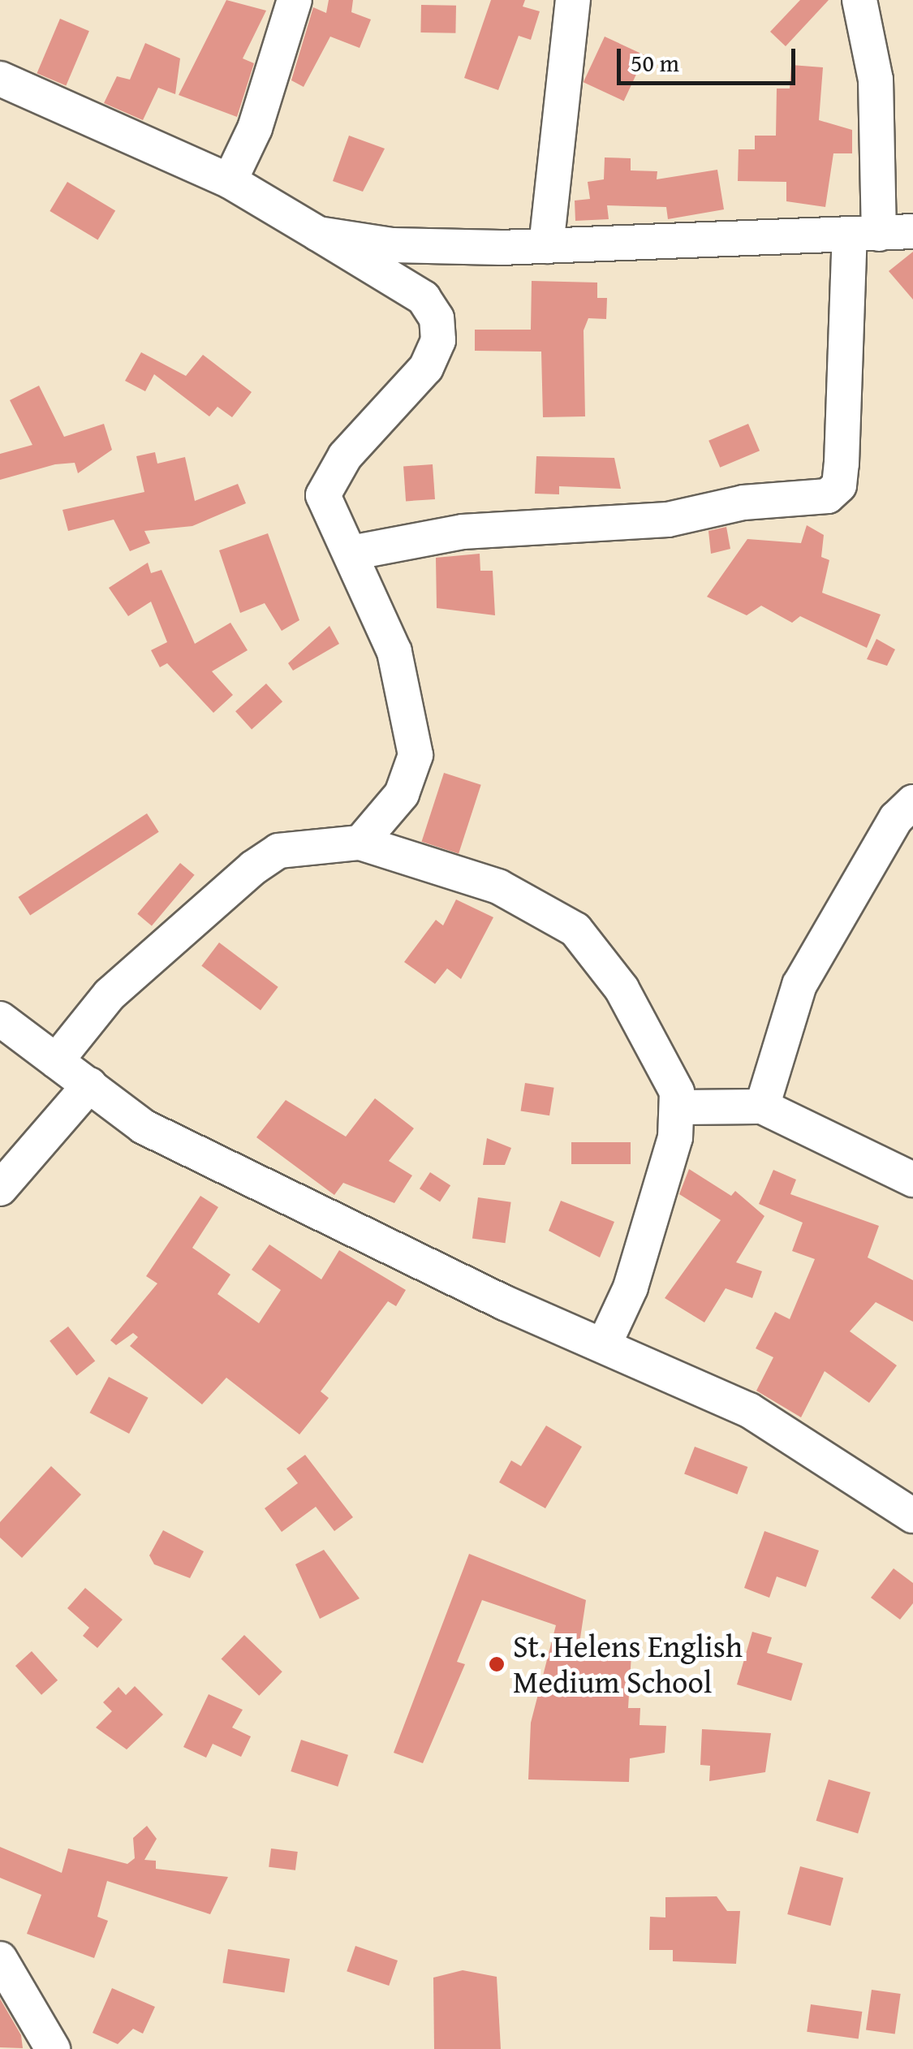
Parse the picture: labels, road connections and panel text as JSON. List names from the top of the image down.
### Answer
{
  "places": ["St. Helens English Medium School"],
  "scale_bar": "50 m"
}
